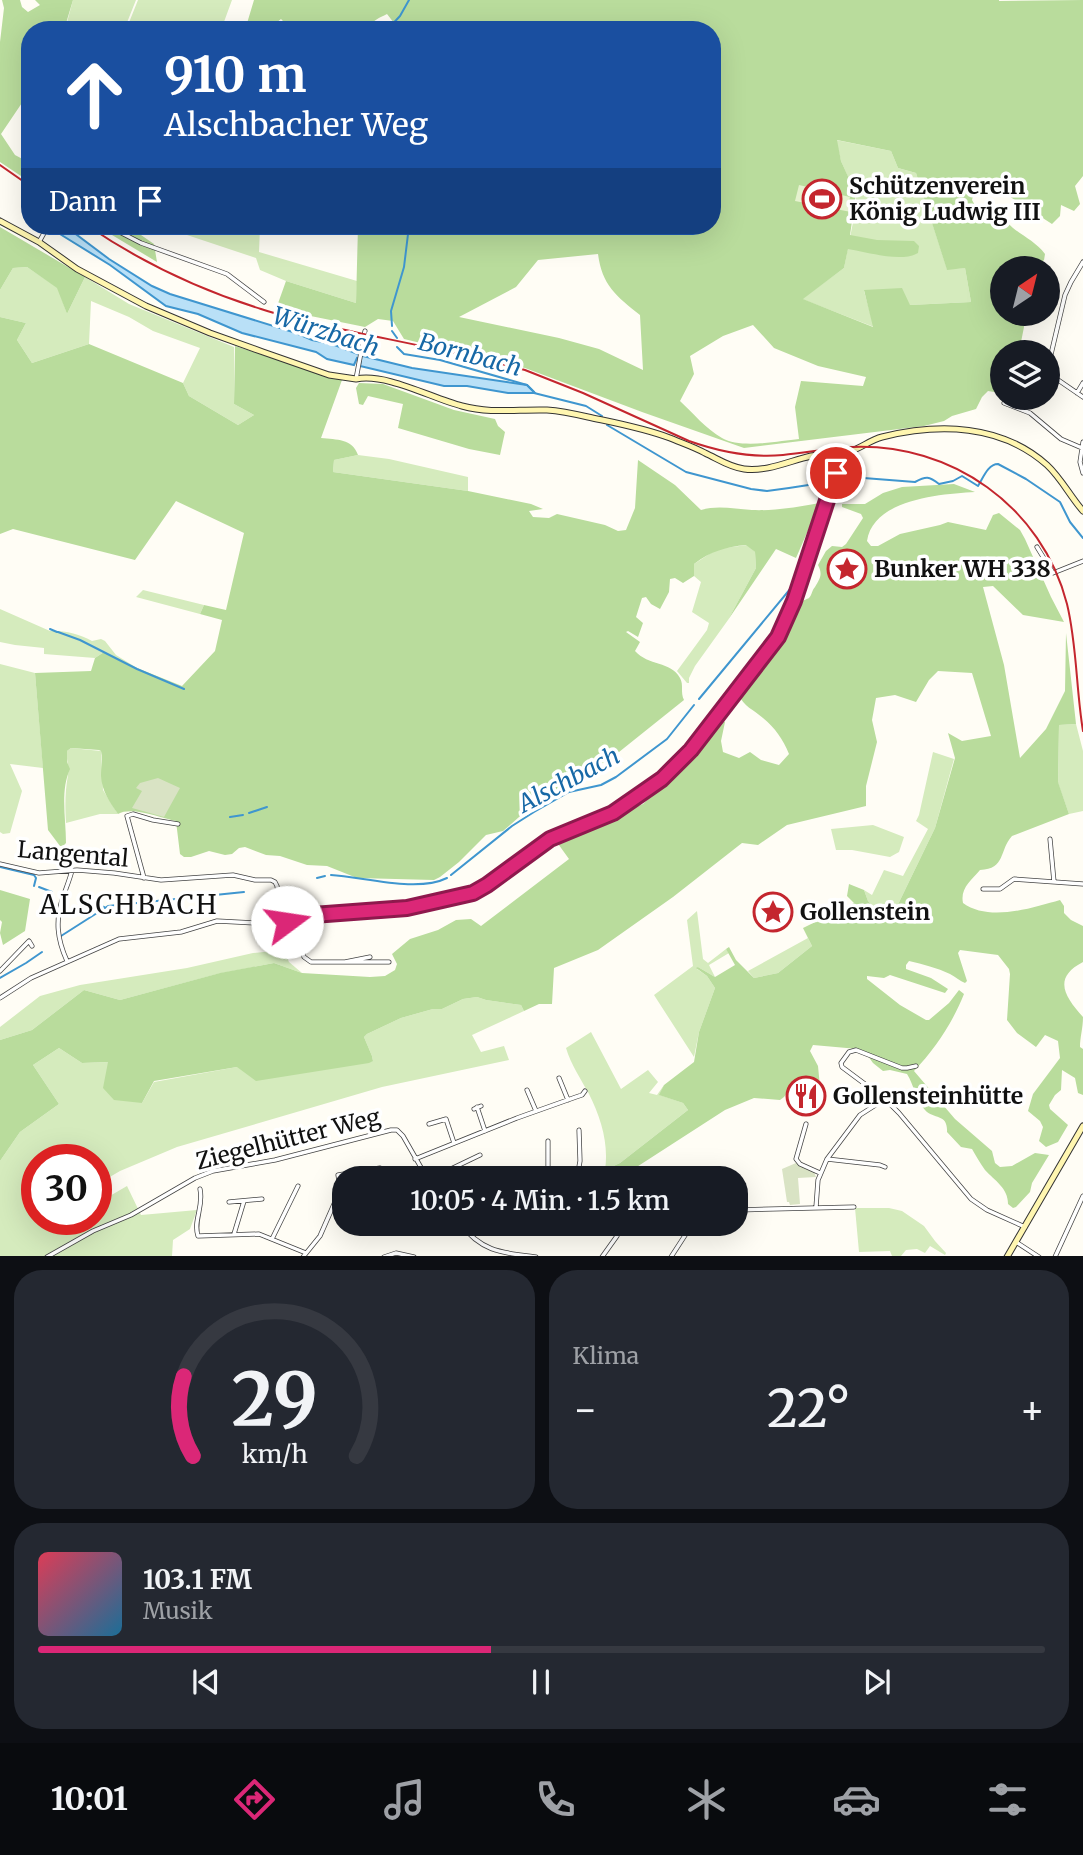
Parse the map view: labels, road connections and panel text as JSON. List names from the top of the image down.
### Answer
{
  "streets": {
    "street": ["Langental", "Ziegelhütter Weg"]
  },
  "districts": ["ALSCHBACH"],
  "water": ["Würzbach", "Bornbach", "Alschbach"],
  "places": {
    "sports": ["Schützenverein König Ludwig III"],
    "place": ["Bunker WH 338", "Gollenstein"],
    "restaurant": ["Gollensteinhütte"]
  },
  "north": "top right",
  "page": {
    "turn": ["910 m", "Alschbacher Weg"],
    "then": "Dann",
    "limit": "30",
    "trip": "10:05 · 4 Min. · 1.5 km",
    "tile": "Klima",
    "heat": ["−", "22°", "+"],
    "song": ["103.1 FM", "Musik"],
    "tabs": "10:01",
    "gauge": ["29", "km/h"]
  }
}
